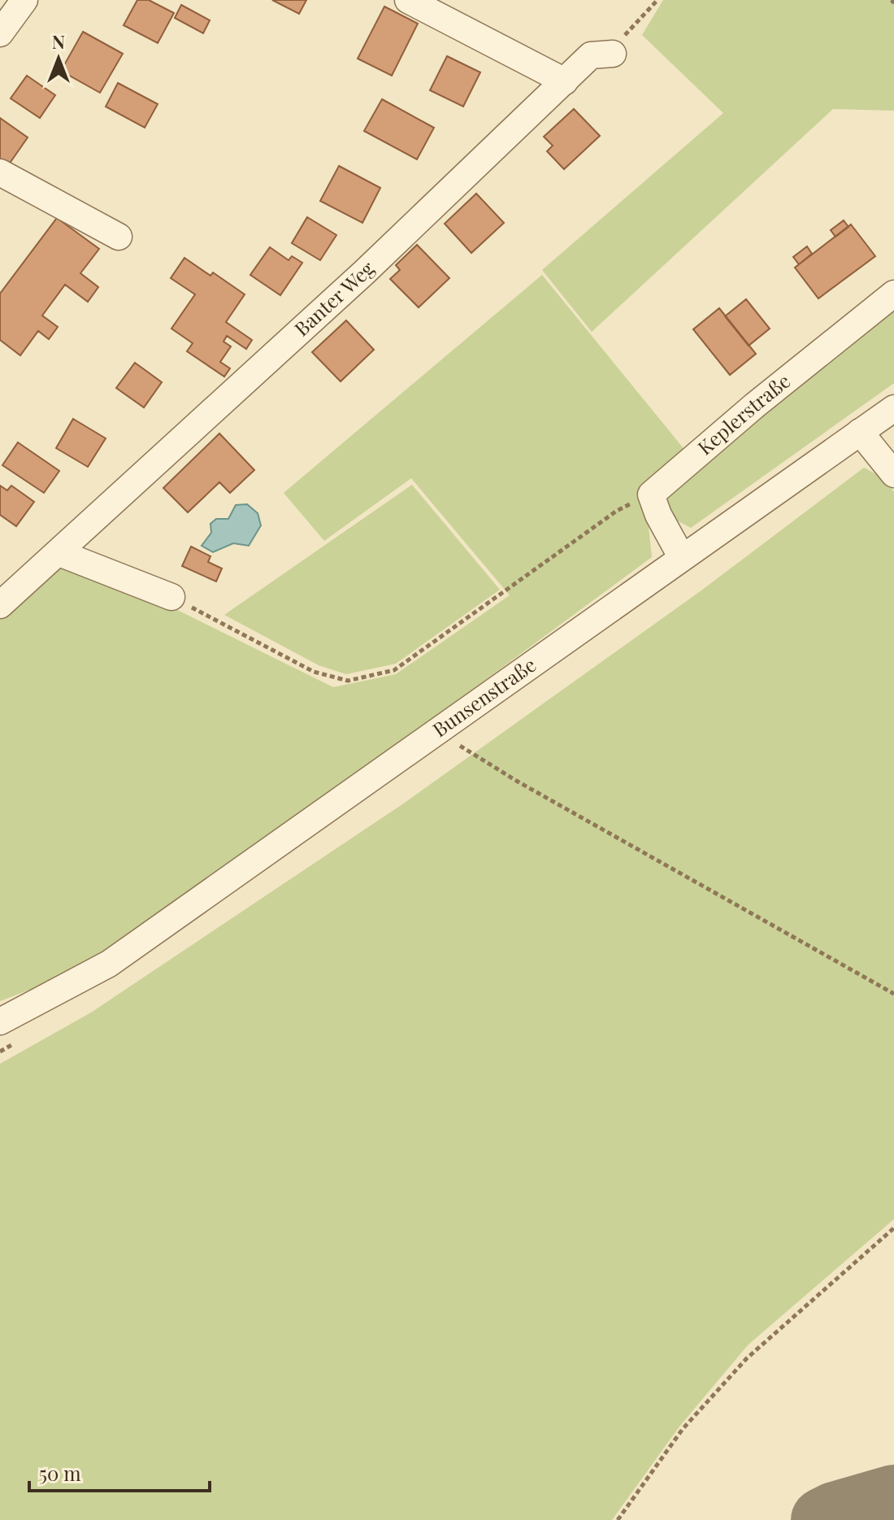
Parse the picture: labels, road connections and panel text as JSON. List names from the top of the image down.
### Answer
{
  "streets": {
    "street": ["Banter Weg", "Keplerstraße", "Bunsenstraße"]
  },
  "scale_bar": "50 m",
  "north": "top"
}
